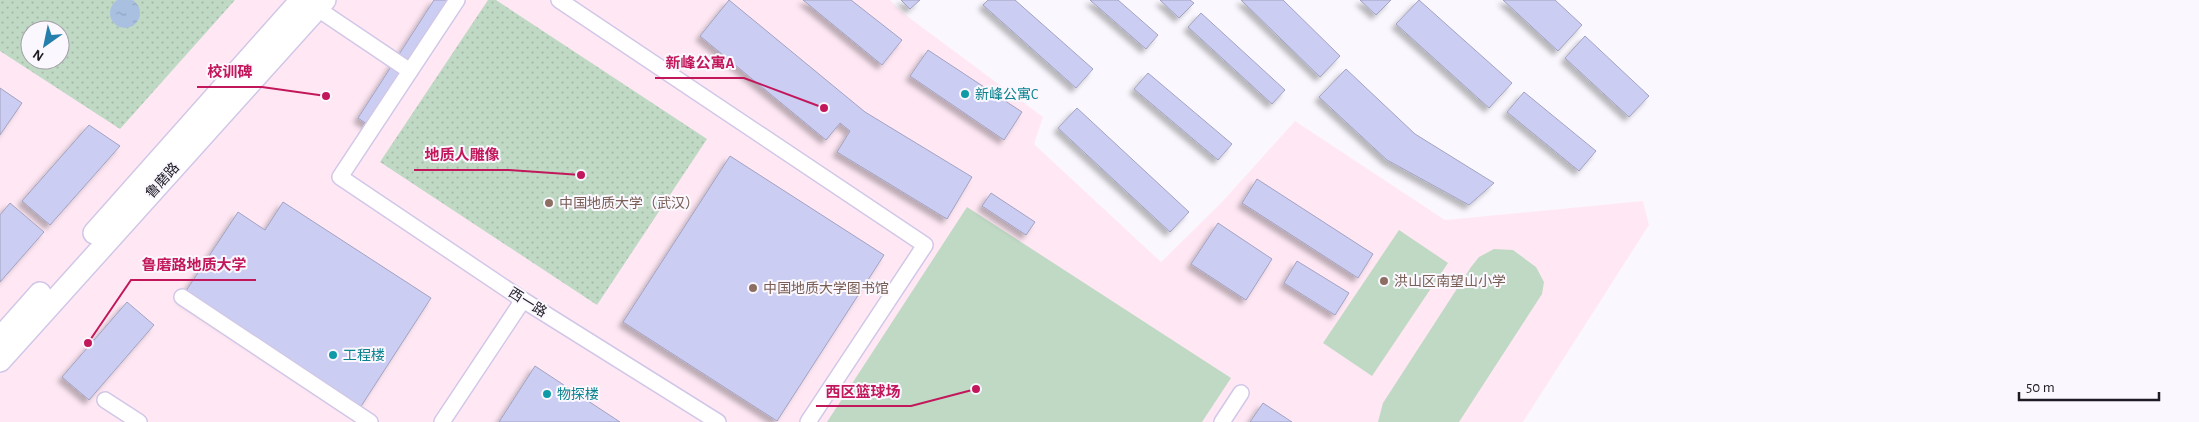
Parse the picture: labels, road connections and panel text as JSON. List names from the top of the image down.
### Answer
{
  "streets": {
    "main road": ["鲁磨路"],
    "street": ["西一路"]
  },
  "places": [
    "新峰公寓C",
    "校训碑",
    "新峰公寓A",
    "地质人雕像",
    "中国地质大学（武汉）",
    "洪山区南望山小学",
    "中国地质大学图书馆",
    "鲁磨路地质大学",
    "工程楼",
    "西区篮球场",
    "物探楼"
  ],
  "scale_bar": "50 m",
  "north": "bottom left"
}
